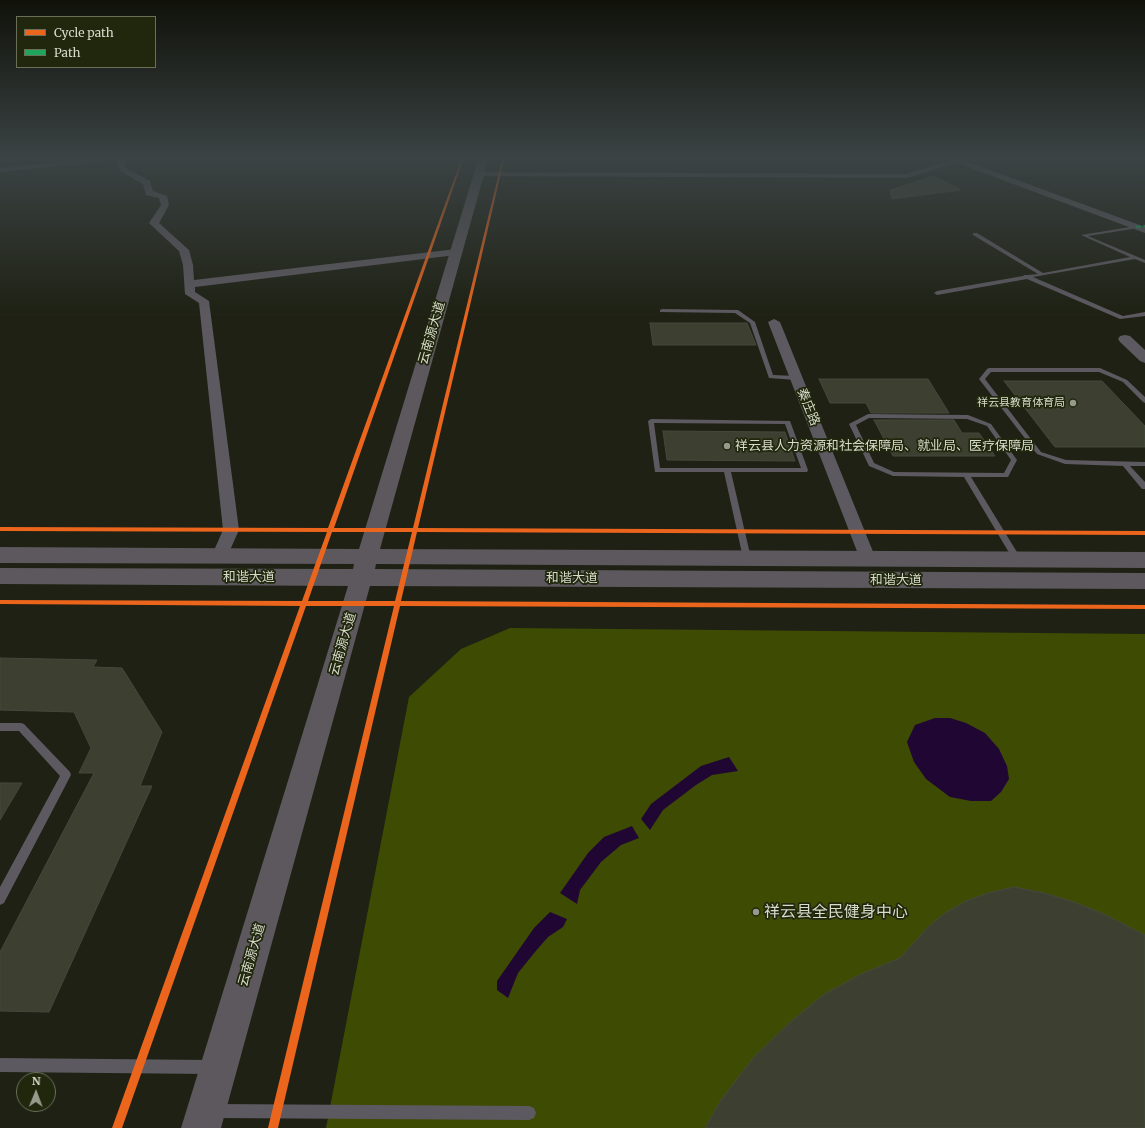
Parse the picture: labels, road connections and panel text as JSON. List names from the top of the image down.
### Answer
{
  "streets": {
    "main road": ["云南源大道", "和谐大道"],
    "street": ["秦庄路"]
  },
  "crossings": [
    ["云南源大道", "和谐大道"],
    ["秦庄路", "和谐大道"]
  ],
  "places": ["祥云县教育体育局", "祥云县人力资源和社会保障局、就业局、医疗保障局", "祥云县全民健身中心"],
  "legend": ["Cycle path", "Path"],
  "north": "top"
}
